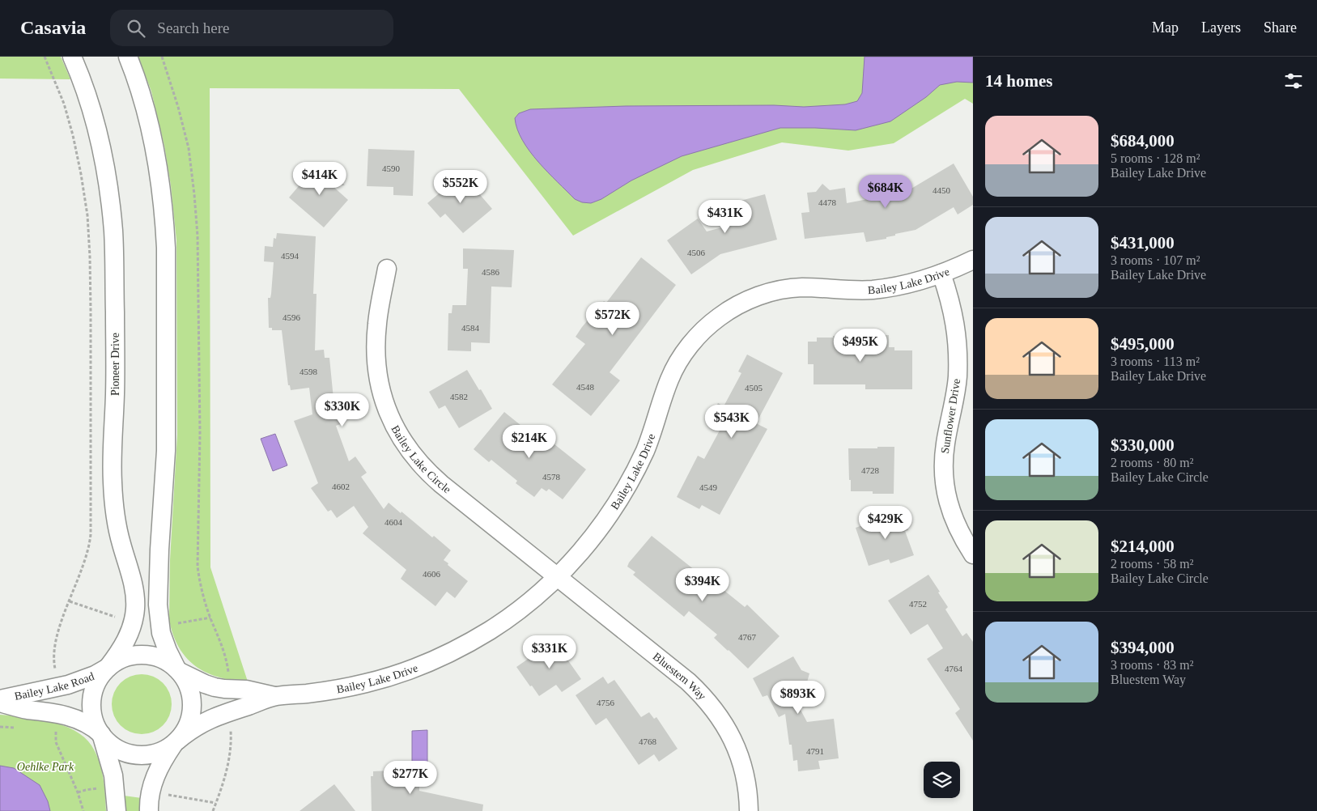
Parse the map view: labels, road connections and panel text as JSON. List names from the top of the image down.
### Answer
{
  "streets": {
    "street": [
      "Bailey Lake Drive",
      "Pioneer Drive",
      "Sunflower Drive",
      "Bailey Lake Circle",
      "Bluestem Way",
      "Bailey Lake Road"
    ]
  },
  "crossings": [
    ["Bailey Lake Drive", "Pioneer Drive"],
    ["Bailey Lake Drive", "Sunflower Drive"],
    ["Bailey Lake Drive", "Bailey Lake Circle"],
    ["Bailey Lake Drive", "Bluestem Way"],
    ["Bailey Lake Drive", "Bailey Lake Road"],
    ["Pioneer Drive", "Bailey Lake Road"],
    ["Bailey Lake Circle", "Bluestem Way"]
  ],
  "parks": ["Oehlke Park"],
  "house_numbers": [
    "4590",
    "4450",
    "4478",
    "4506",
    "4594",
    "4586",
    "4596",
    "4584",
    "4598",
    "4548",
    "4505",
    "4582",
    "4728",
    "4578",
    "4602",
    "4549",
    "4604",
    "4606",
    "4752",
    "4767",
    "4764",
    "4756",
    "4768",
    "4791"
  ],
  "page": {
    "header": "Casavia",
    "search": "Search here",
    "nav": ["Map", "Layers", "Share"],
    "heading": "14 homes",
    "list": [
      {
        "name": "$684,000",
        "note": "5 rooms · 128 m² · Bailey Lake Drive"
      },
      {
        "name": "$431,000",
        "note": "3 rooms · 107 m² · Bailey Lake Drive"
      },
      {
        "name": "$495,000",
        "note": "3 rooms · 113 m² · Bailey Lake Drive"
      },
      {
        "name": "$330,000",
        "note": "2 rooms · 80 m² · Bailey Lake Circle"
      },
      {
        "name": "$214,000",
        "note": "2 rooms · 58 m² · Bailey Lake Circle"
      },
      {
        "name": "$394,000",
        "note": "3 rooms · 83 m² · Bluestem Way"
      }
    ],
    "price": [
      "$414K",
      "$552K",
      "$684K",
      "$431K",
      "$572K",
      "$495K",
      "$330K",
      "$543K",
      "$214K",
      "$429K",
      "$394K",
      "$331K",
      "$893K",
      "$277K"
    ]
  }
}
